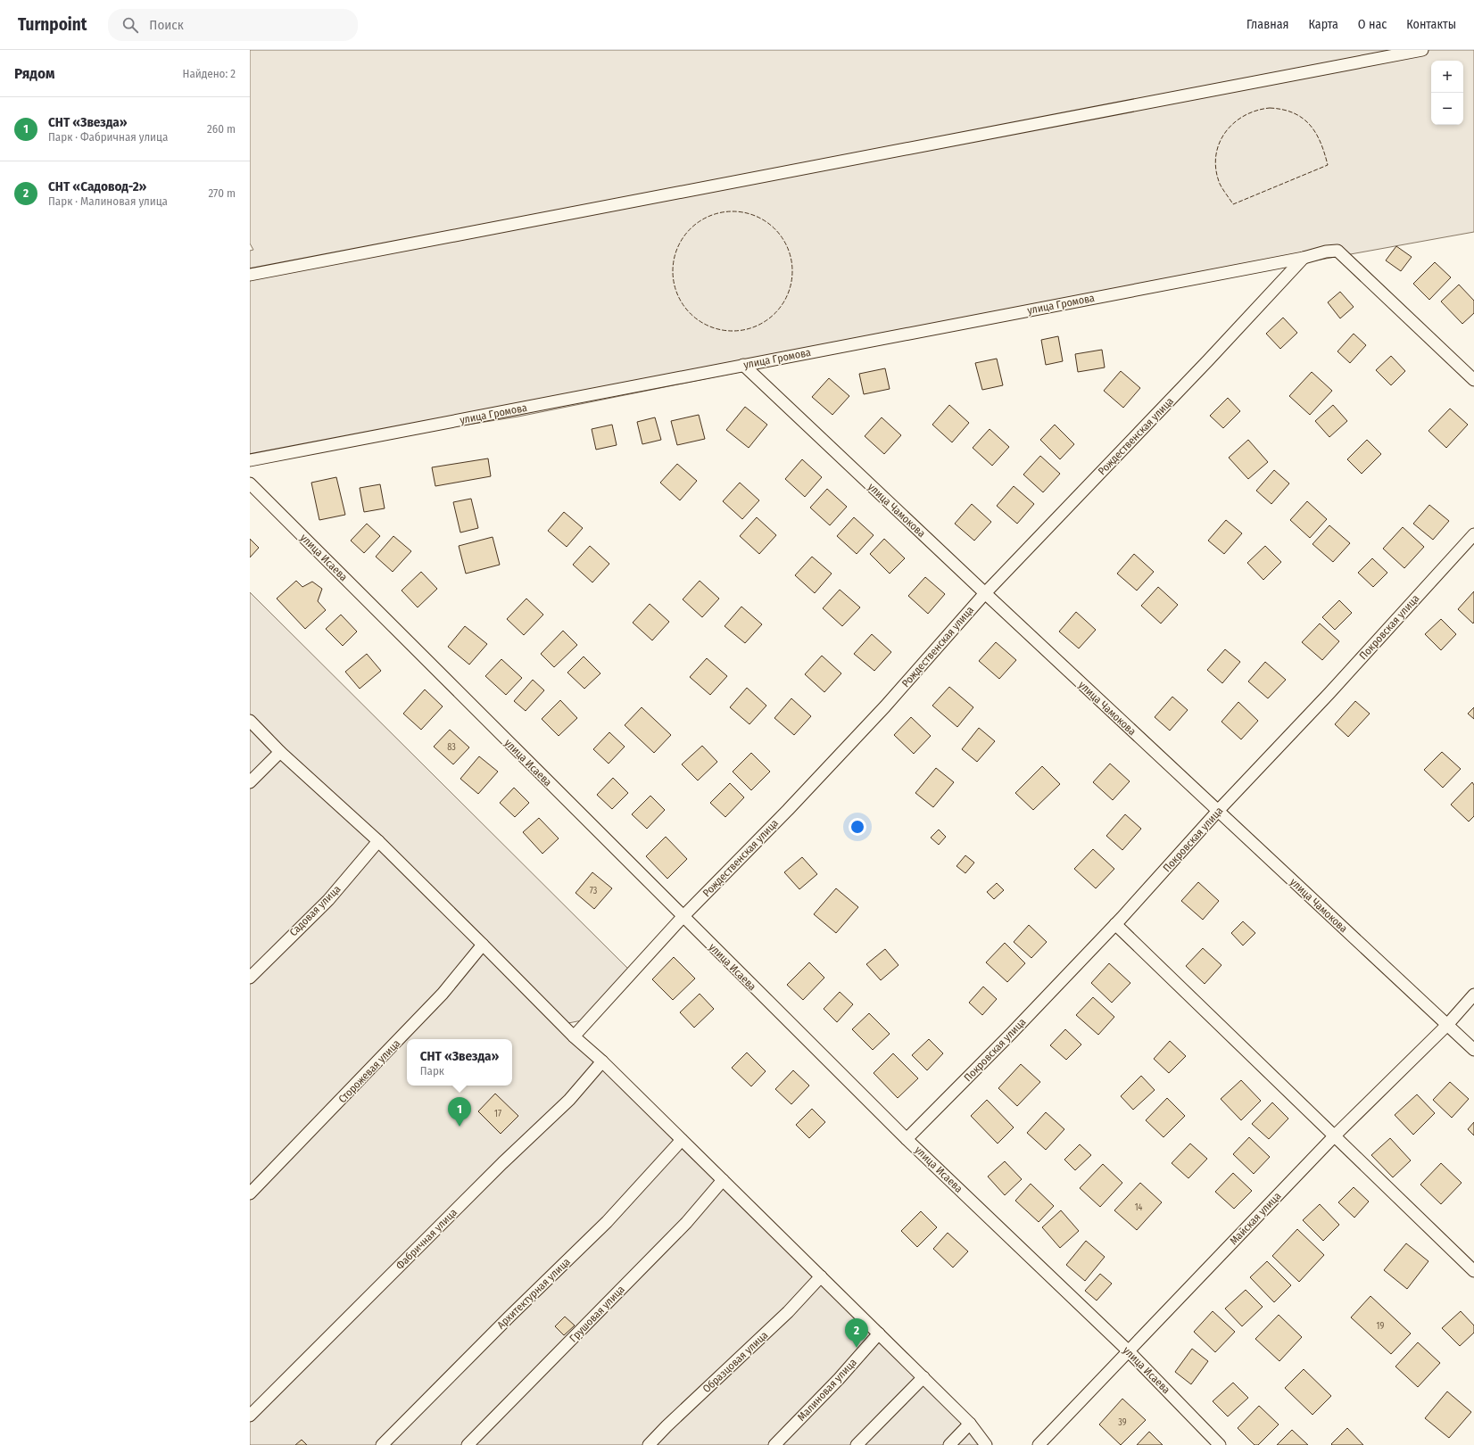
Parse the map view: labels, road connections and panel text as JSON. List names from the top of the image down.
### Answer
{
  "streets": {
    "street": [
      "улица Громова",
      "Рождественская улица",
      "улица Чамокова",
      "улица Исаева",
      "Покровская улица",
      "Садовая улица",
      "Сторожевая улица",
      "Майская улица",
      "Фабричная улица",
      "Архитектурная улица",
      "Грушовая улица",
      "Образцовая улица",
      "Малиновая улица"
    ]
  },
  "crossings": [
    ["улица Громова", "Рождественская улица"],
    ["улица Громова", "улица Чамокова"],
    ["Рождественская улица", "улица Чамокова"],
    ["Рождественская улица", "улица Исаева"],
    ["улица Чамокова", "Покровская улица"],
    ["улица Чамокова", "Майская улица"],
    ["улица Исаева", "Покровская улица"],
    ["улица Исаева", "Майская улица"]
  ],
  "house_numbers": [
    "83",
    "73",
    "17",
    "14",
    "19",
    "39"
  ],
  "page": {
    "header": "Turnpoint",
    "search": "Поиск",
    "nav": [
      "Главная",
      "Карта",
      "О нас",
      "Контакты"
    ],
    "heading": ["Рядом", "Найдено: 2"],
    "map_buttons": ["+", "−"],
    "list": [
      {
        "mark": "1",
        "name": "СНТ «Звезда»",
        "note": "Парк · Фабричная улица",
        "value": "260 m"
      },
      {
        "mark": "2",
        "name": "СНТ «Садовод-2»",
        "note": "Парк · Малиновая улица",
        "value": "270 m"
      }
    ],
    "popup": ["СНТ «Звезда»", "Парк"],
    "pins": ["1", "2"]
  }
}
